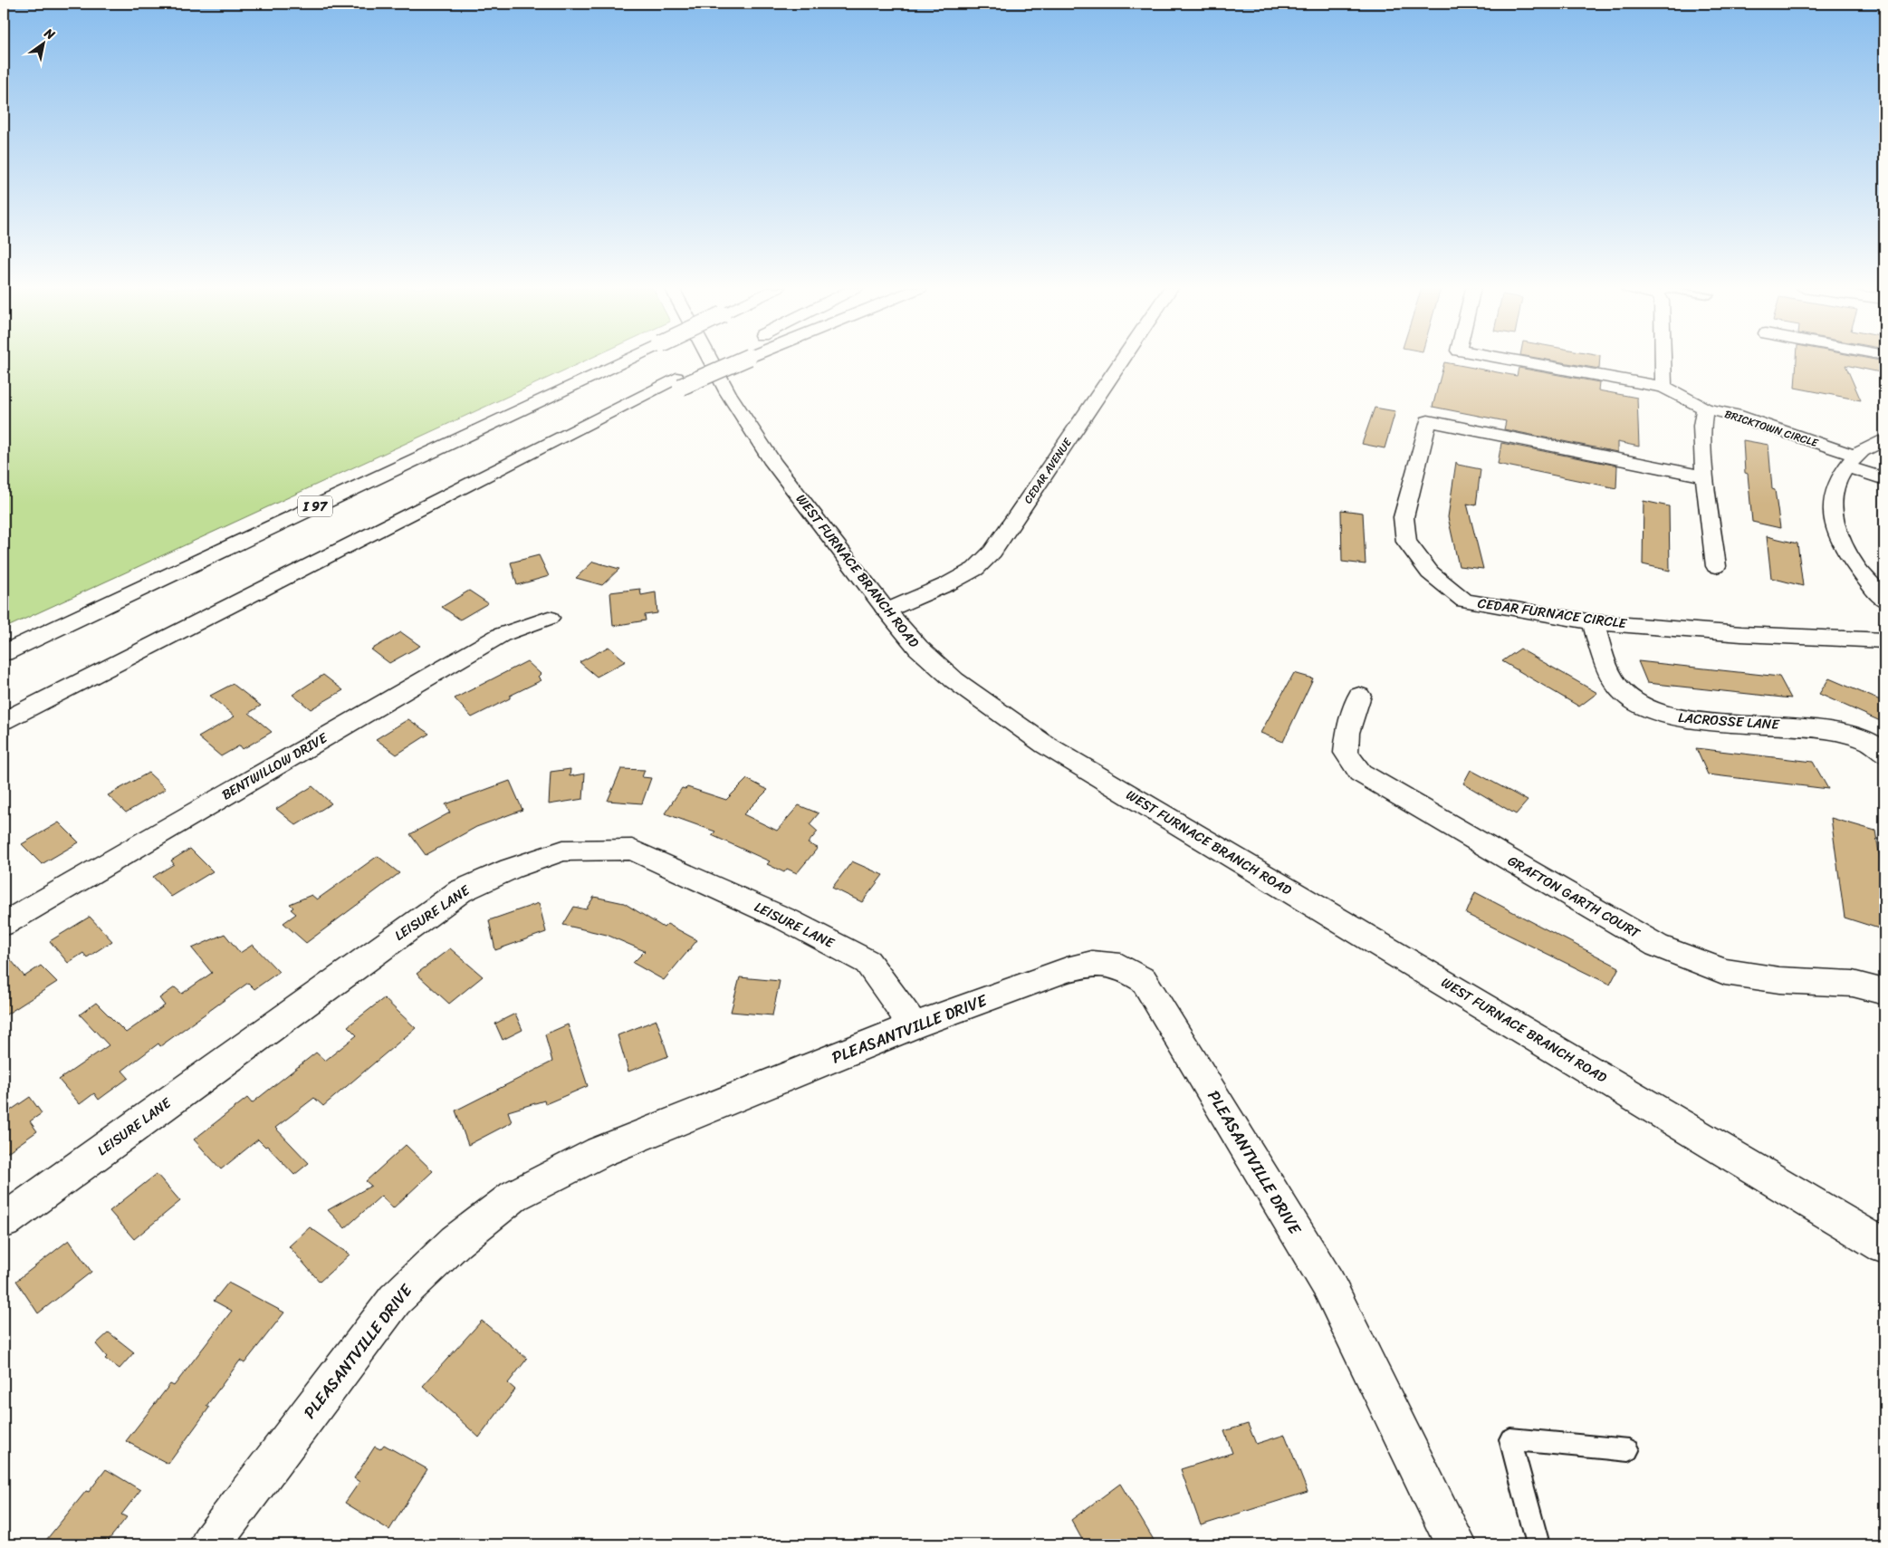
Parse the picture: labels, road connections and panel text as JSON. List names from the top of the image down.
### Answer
{
  "streets": {
    "main road": [
      "BRICKTOWN CIRCLE",
      "CEDAR AVENUE",
      "I 97",
      "WEST FURNACE BRANCH ROAD",
      "CEDAR FURNACE CIRCLE",
      "LACROSSE LANE",
      "BENTWILLOW DRIVE",
      "GRAFTON GARTH COURT",
      "LEISURE LANE",
      "PLEASANTVILLE DRIVE"
    ]
  },
  "crossings": [
    ["CEDAR AVENUE", "WEST FURNACE BRANCH ROAD"],
    ["CEDAR FURNACE CIRCLE", "LACROSSE LANE"],
    ["LEISURE LANE", "PLEASANTVILLE DRIVE"]
  ],
  "north": "top right"
}
